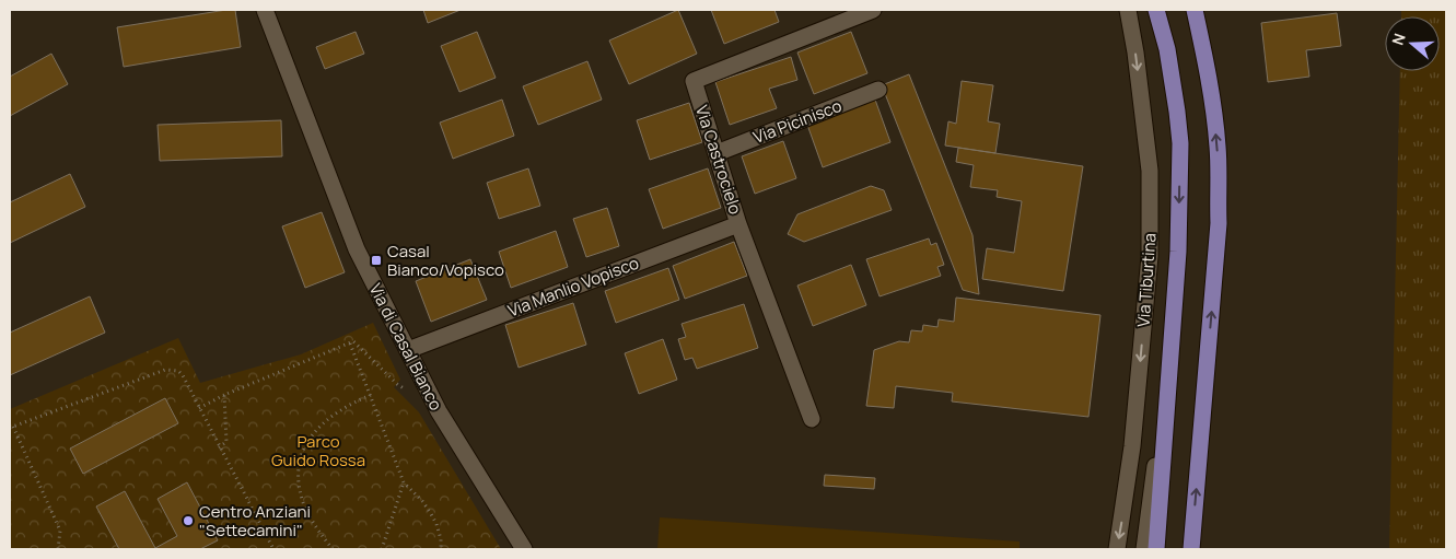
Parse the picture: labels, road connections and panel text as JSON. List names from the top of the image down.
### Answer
{
  "streets": {
    "main road": ["Via Tiburtina"],
    "street": [
      "Via Picinisco",
      "Via Castrocielo",
      "Via Manlio Vopisco",
      "Via di Casal Bianco"
    ]
  },
  "crossings": [
    ["Via Picinisco", "Via Castrocielo"],
    ["Via Castrocielo", "Via Manlio Vopisco"],
    ["Via Manlio Vopisco", "Via di Casal Bianco"]
  ],
  "one_way": ["Via Tiburtina"],
  "parks": ["Parco Guido Rossa"],
  "places": {
    "transit": ["Casal Bianco/Vopisco"],
    "other": ["Centro Anziani \"Settecamini\""]
  },
  "north": "left"
}
